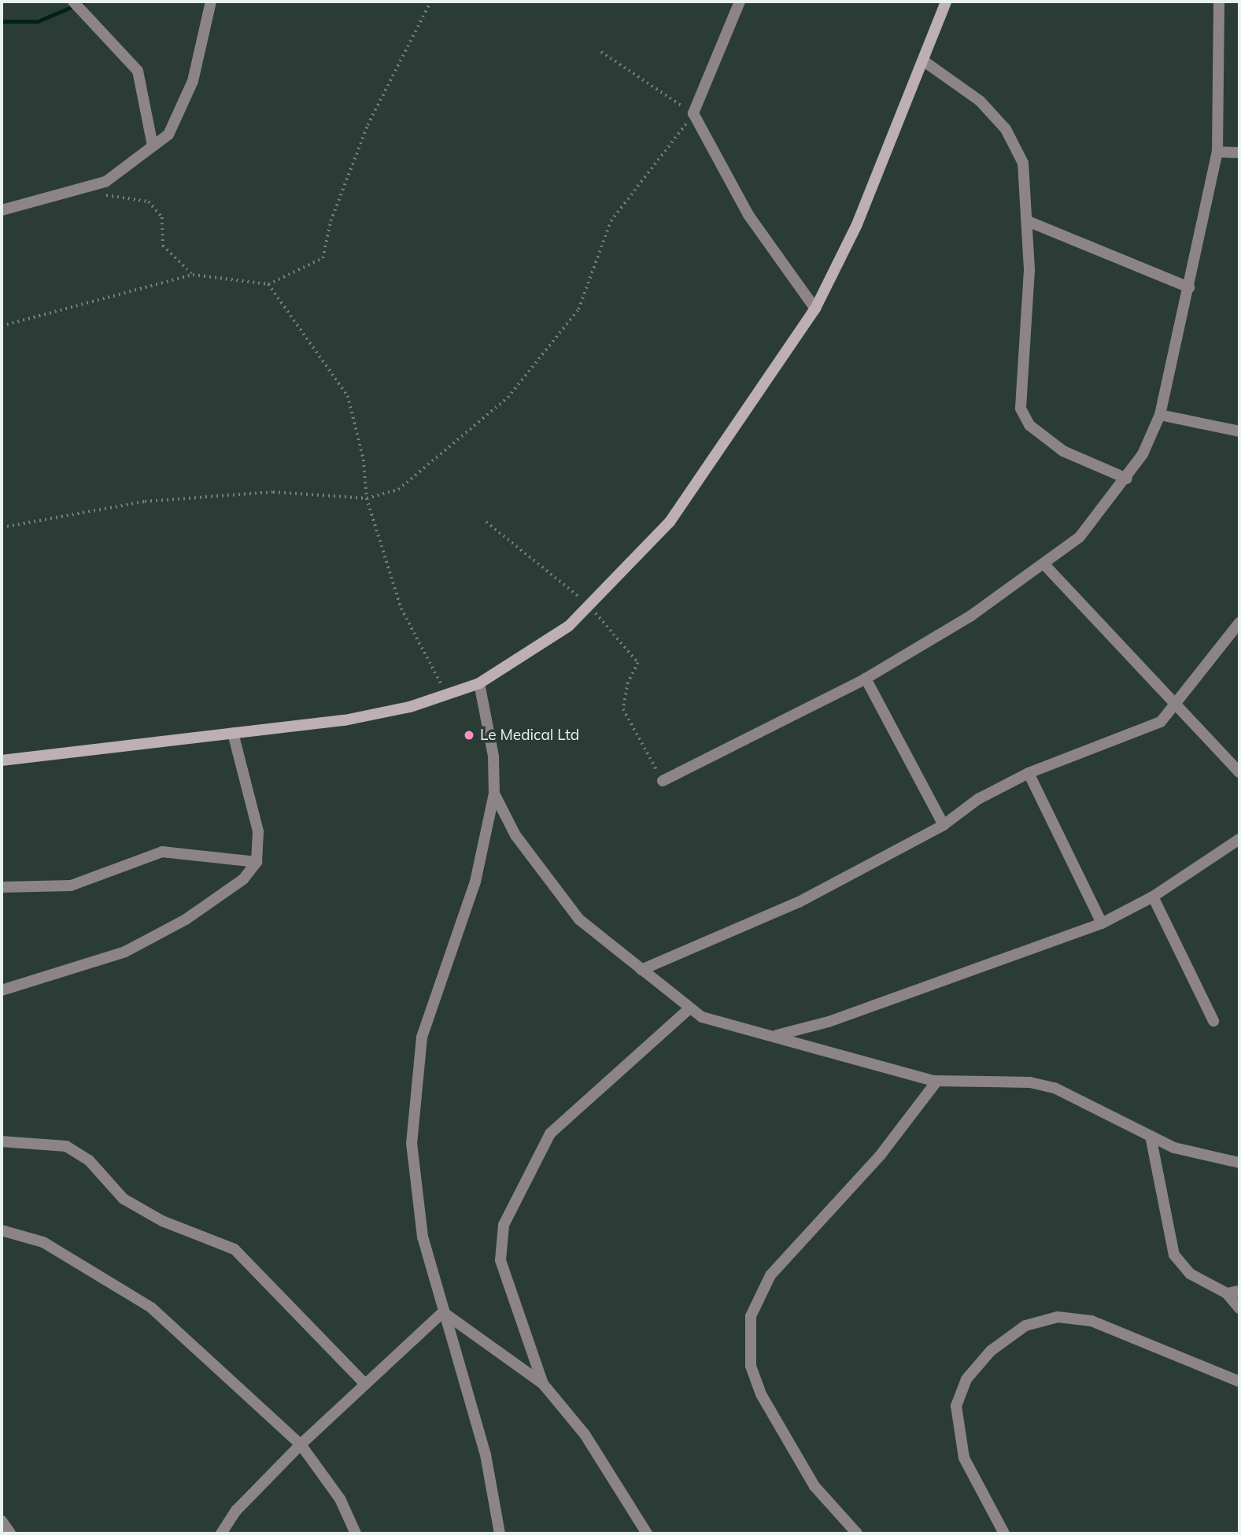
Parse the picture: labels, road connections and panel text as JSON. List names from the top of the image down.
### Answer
{
  "places": ["Le Medical Ltd"]
}
